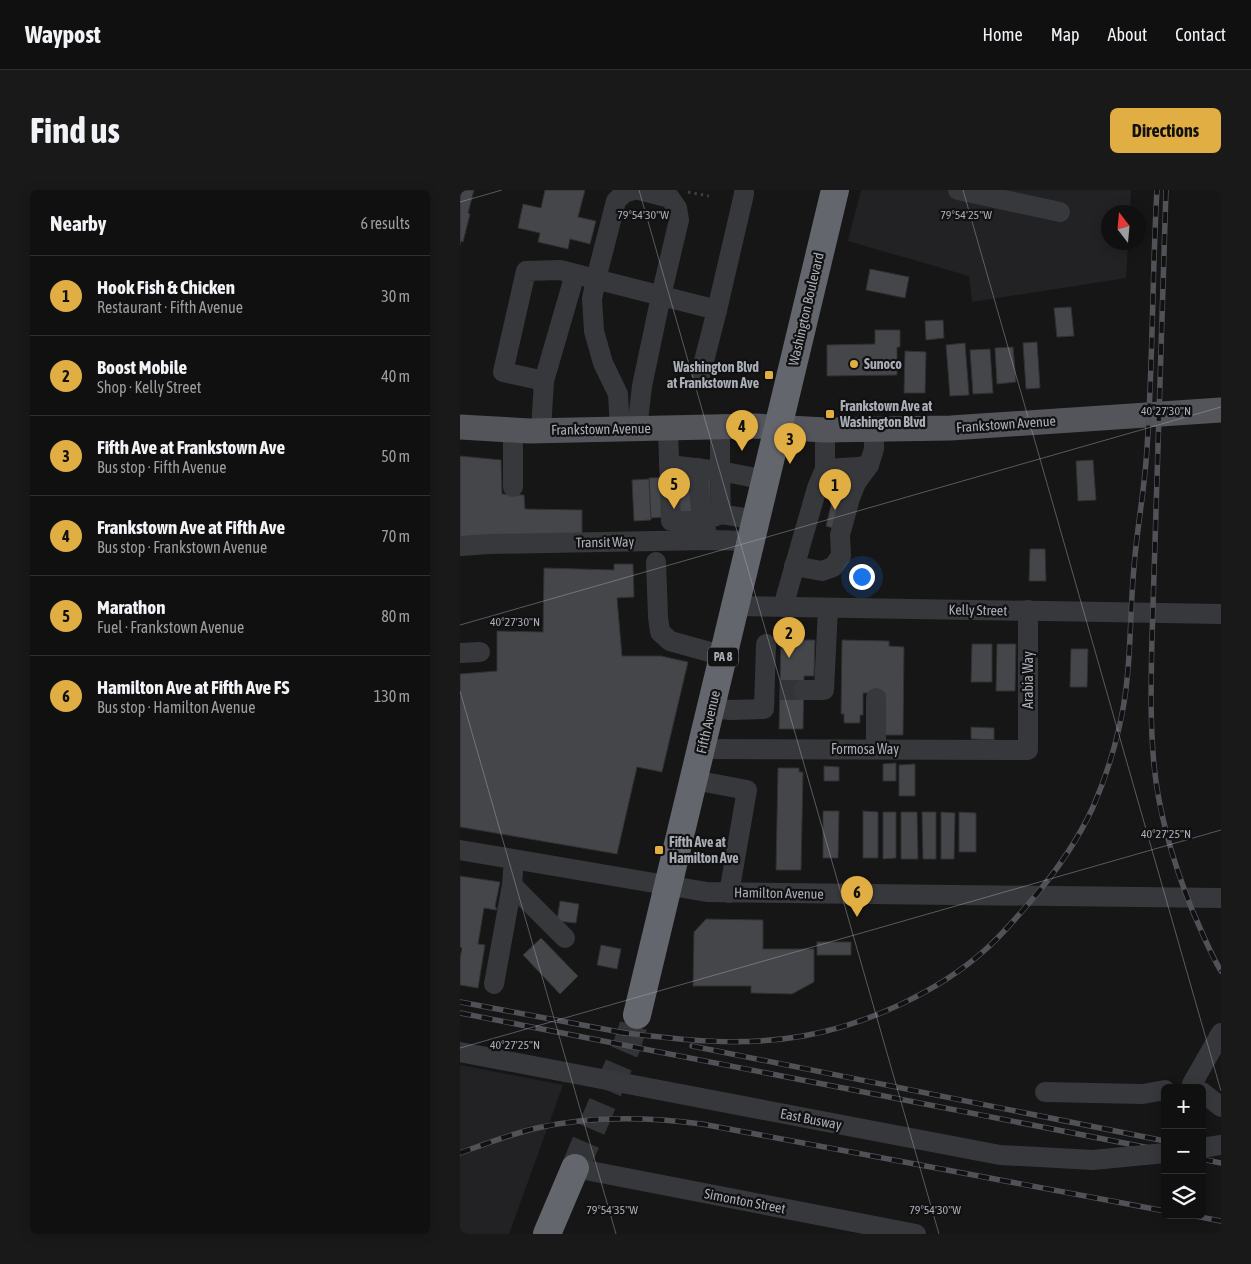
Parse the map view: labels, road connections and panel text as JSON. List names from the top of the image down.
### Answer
{
  "streets": {
    "highway": ["Washington Boulevard", "PA 8", "Fifth Avenue"],
    "main road": ["Frankstown Avenue"],
    "street": [
      "Transit Way",
      "Kelly Street",
      "Arabia Way",
      "Formosa Way",
      "Hamilton Avenue",
      "East Busway",
      "Simonton Street"
    ]
  },
  "crossings": [
    ["Washington Boulevard", "Frankstown Avenue"],
    ["Washington Boulevard", "Fifth Avenue"],
    ["Frankstown Avenue", "Fifth Avenue"],
    ["Transit Way", "Fifth Avenue"],
    ["Kelly Street", "Arabia Way"],
    ["Kelly Street", "Fifth Avenue"],
    ["Arabia Way", "Formosa Way"],
    ["Fifth Avenue", "Formosa Way"],
    ["Fifth Avenue", "Hamilton Avenue"]
  ],
  "places": {
    "other": ["Sunoco"],
    "transit": ["Washington Blvd at Frankstown Ave", "Frankstown Ave at Washington Blvd", "Fifth Ave at Hamilton Ave"]
  },
  "north": "top",
  "page": {
    "header": "Waypost",
    "nav": [
      "Home",
      "Map",
      "About",
      "Contact"
    ],
    "buttons": "Directions",
    "title": "Find us",
    "heading": ["Nearby", "6 results"],
    "list": [
      {
        "mark": "1",
        "name": "Hook Fish & Chicken",
        "note": "Restaurant · Fifth Avenue",
        "value": "30 m"
      },
      {
        "mark": "2",
        "name": "Boost Mobile",
        "note": "Shop · Kelly Street",
        "value": "40 m"
      },
      {
        "mark": "3",
        "name": "Fifth Ave at Frankstown Ave",
        "note": "Bus stop · Fifth Avenue",
        "value": "50 m"
      },
      {
        "mark": "4",
        "name": "Frankstown Ave at Fifth Ave",
        "note": "Bus stop · Frankstown Avenue",
        "value": "70 m"
      },
      {
        "mark": "5",
        "name": "Marathon",
        "note": "Fuel · Frankstown Avenue",
        "value": "80 m"
      },
      {
        "mark": "6",
        "name": "Hamilton Ave at Fifth Ave FS",
        "note": "Bus stop · Hamilton Avenue",
        "value": "130 m"
      }
    ],
    "pins": [
      "4",
      "3",
      "5",
      "1",
      "2",
      "6"
    ],
    "map_buttons": ["+", "−"]
  },
  "coordinates": [
    "79°54'30\"W",
    "79°54'25\"W",
    "40°27'30\"N",
    "40°27'25\"N",
    "79°54'35\"W"
  ]
}
